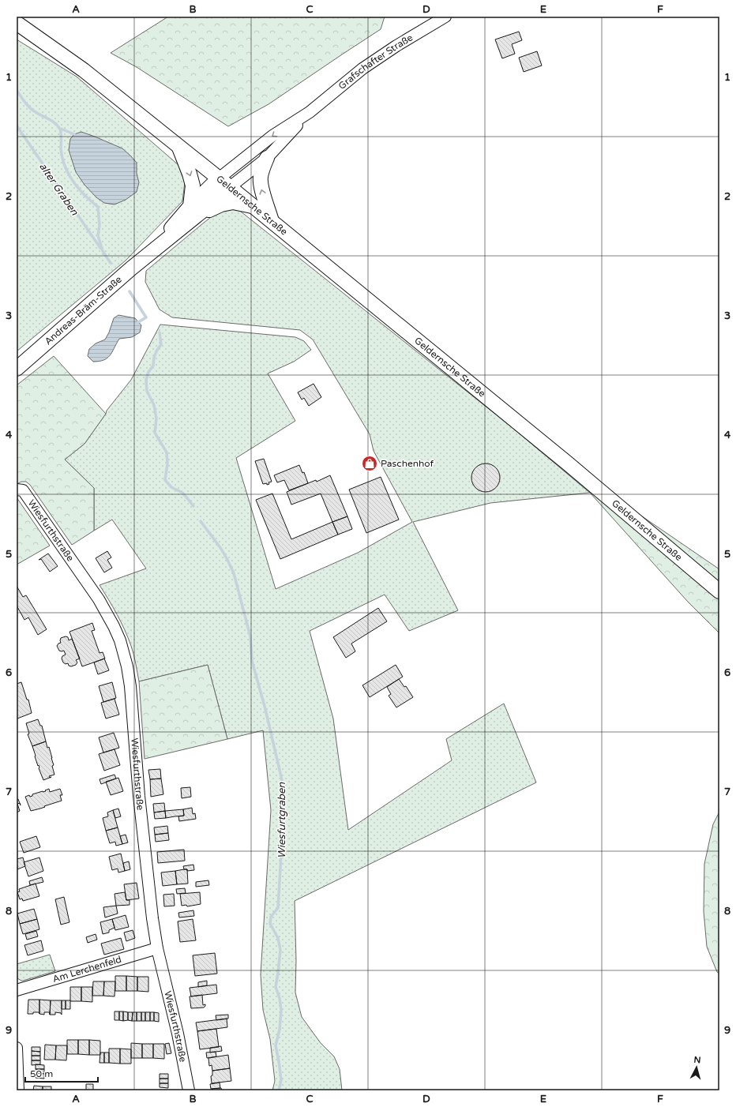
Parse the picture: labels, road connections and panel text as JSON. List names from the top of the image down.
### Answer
{
  "streets": {
    "main road": ["Geldernsche Straße", "Andreas-Bräm-Straße"],
    "street": ["Grafschafter Straße", "Wiesfurthstraße", "Am Lerchenfeld"]
  },
  "crossings": [
    ["Grafschafter Straße", "Geldernsche Straße"],
    ["Grafschafter Straße", "Andreas-Bräm-Straße"],
    ["Geldernsche Straße", "Andreas-Bräm-Straße"],
    ["Wiesfurthstraße", "Am Lerchenfeld"]
  ],
  "water": ["alter Graben", "Wiesfurtgraben"],
  "places": {
    "shop": ["Paschenhof"]
  },
  "scale_bar": "50 m",
  "north": "top",
  "grid": {
    "columns": [
      "A",
      "B",
      "C",
      "D",
      "E",
      "F"
    ],
    "rows": [
      "1",
      "2",
      "3",
      "4",
      "5",
      "6",
      "7",
      "8",
      "9"
    ]
  }
}
